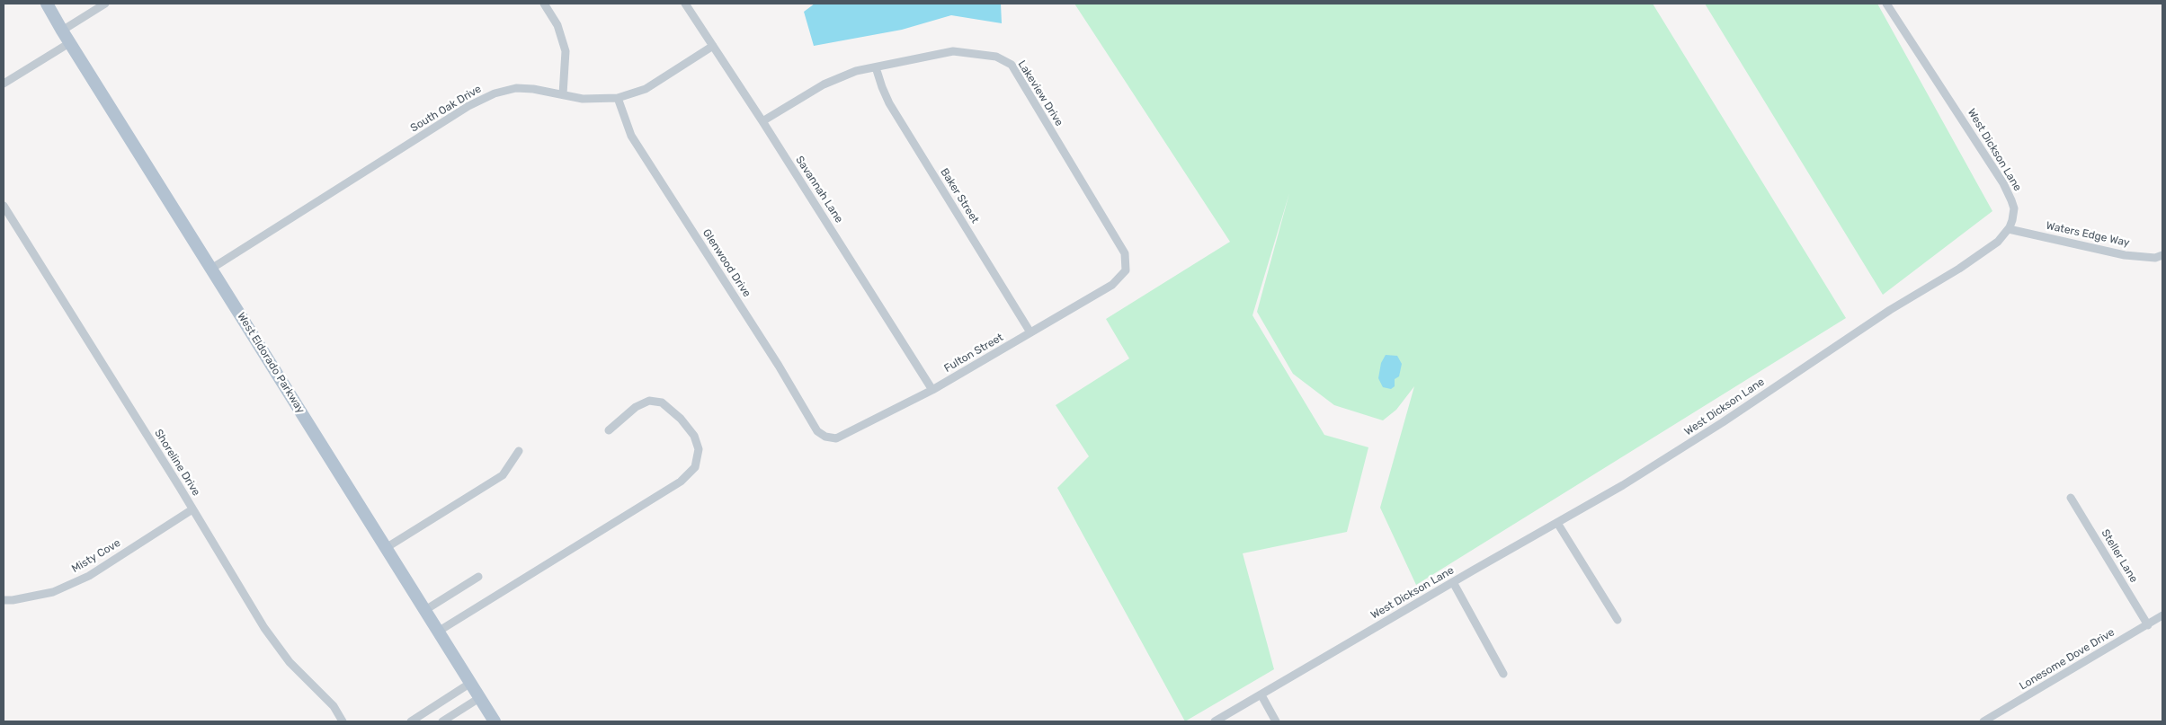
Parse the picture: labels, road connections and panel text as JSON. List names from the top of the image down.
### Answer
{
  "streets": {
    "main road": ["West Eldorado Parkway"],
    "street": [
      "Lakeview Drive",
      "South Oak Drive",
      "West Dickson Lane",
      "Savannah Lane",
      "Baker Street",
      "Waters Edge Way",
      "Glenwood Drive",
      "Fulton Street",
      "Shoreline Drive",
      "Misty Cove",
      "Steller Lane",
      "Lonesome Dove Drive"
    ]
  },
  "crossings": [
    ["Lakeview Drive", "Savannah Lane"],
    ["Lakeview Drive", "Baker Street"],
    ["Lakeview Drive", "Fulton Street"],
    ["South Oak Drive", "Savannah Lane"],
    ["South Oak Drive", "Glenwood Drive"],
    ["South Oak Drive", "West Eldorado Parkway"],
    ["West Dickson Lane", "Waters Edge Way"],
    ["Savannah Lane", "Fulton Street"],
    ["Baker Street", "Fulton Street"],
    ["Glenwood Drive", "Fulton Street"],
    ["Shoreline Drive", "Misty Cove"],
    ["Steller Lane", "Lonesome Dove Drive"]
  ]
}
